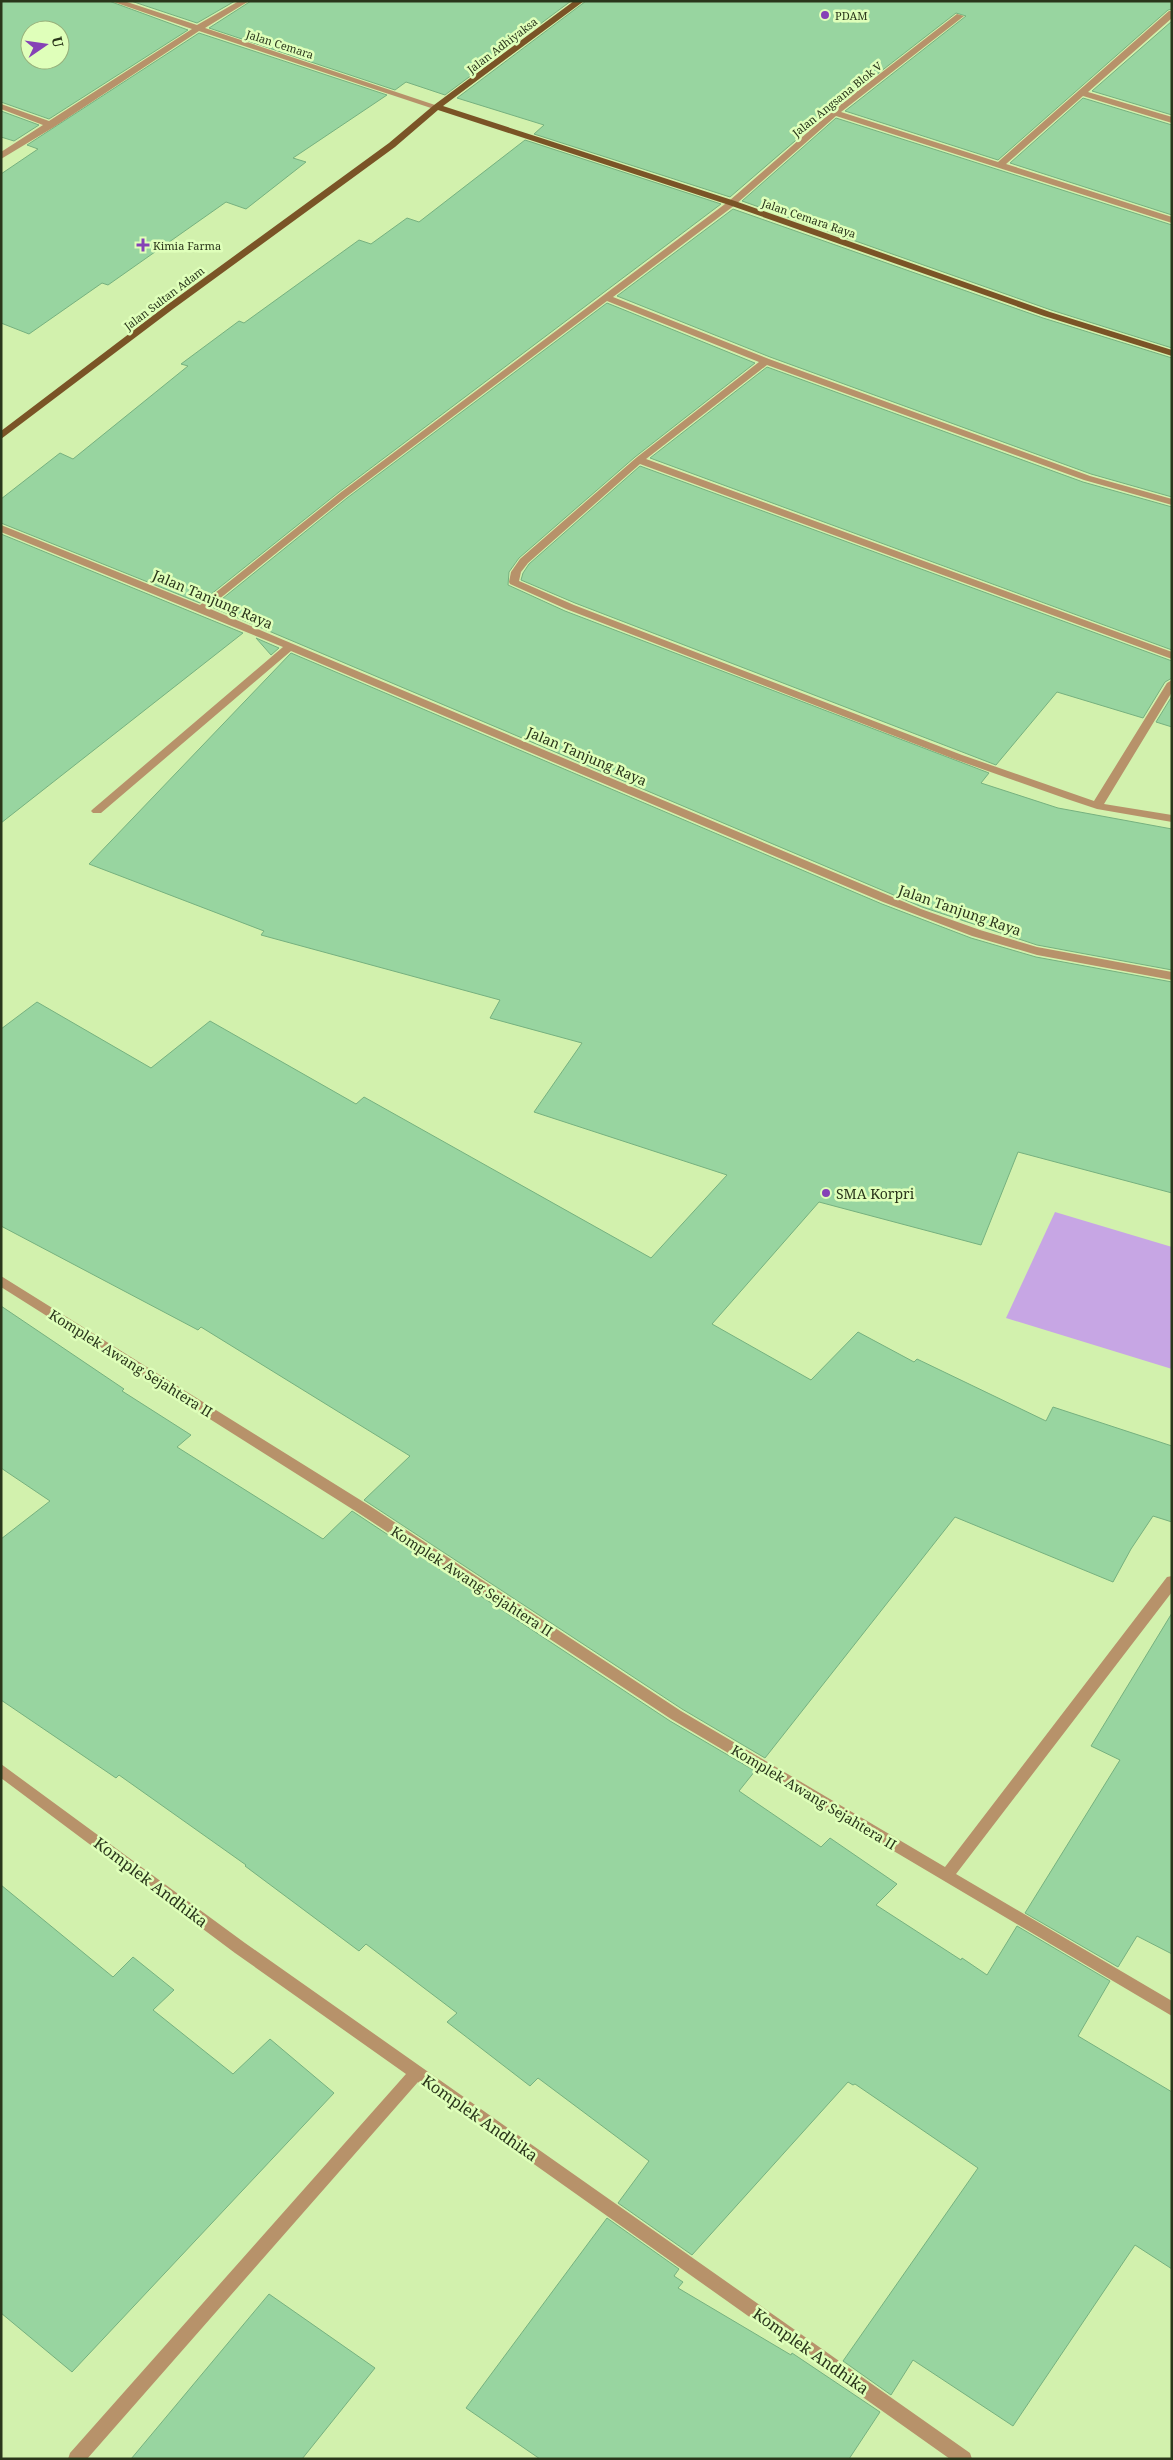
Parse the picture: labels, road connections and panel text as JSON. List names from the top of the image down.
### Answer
{
  "streets": {
    "main road": ["Jalan Adhiyaksa", "Jalan Cemara Raya", "Jalan Sultan Adam"],
    "street": [
      "Jalan Cemara",
      "Jalan Angsana Blok V",
      "Jalan Tanjung Raya",
      "Komplek Awang Sejahtera II",
      "Komplek Andhika"
    ]
  },
  "crossings": [
    ["Jalan Cemara", "Jalan Adhiyaksa"],
    ["Jalan Cemara", "Jalan Cemara Raya"],
    ["Jalan Cemara", "Jalan Sultan Adam"],
    ["Jalan Adhiyaksa", "Jalan Cemara Raya"],
    ["Jalan Adhiyaksa", "Jalan Sultan Adam"],
    ["Jalan Angsana Blok V", "Jalan Cemara Raya"],
    ["Jalan Angsana Blok V", "Jalan Tanjung Raya"],
    ["Jalan Cemara Raya", "Jalan Sultan Adam"]
  ],
  "places": {
    "other": ["PDAM", "SMA Korpri"],
    "health": ["Kimia Farma"]
  },
  "north": "right"
}
